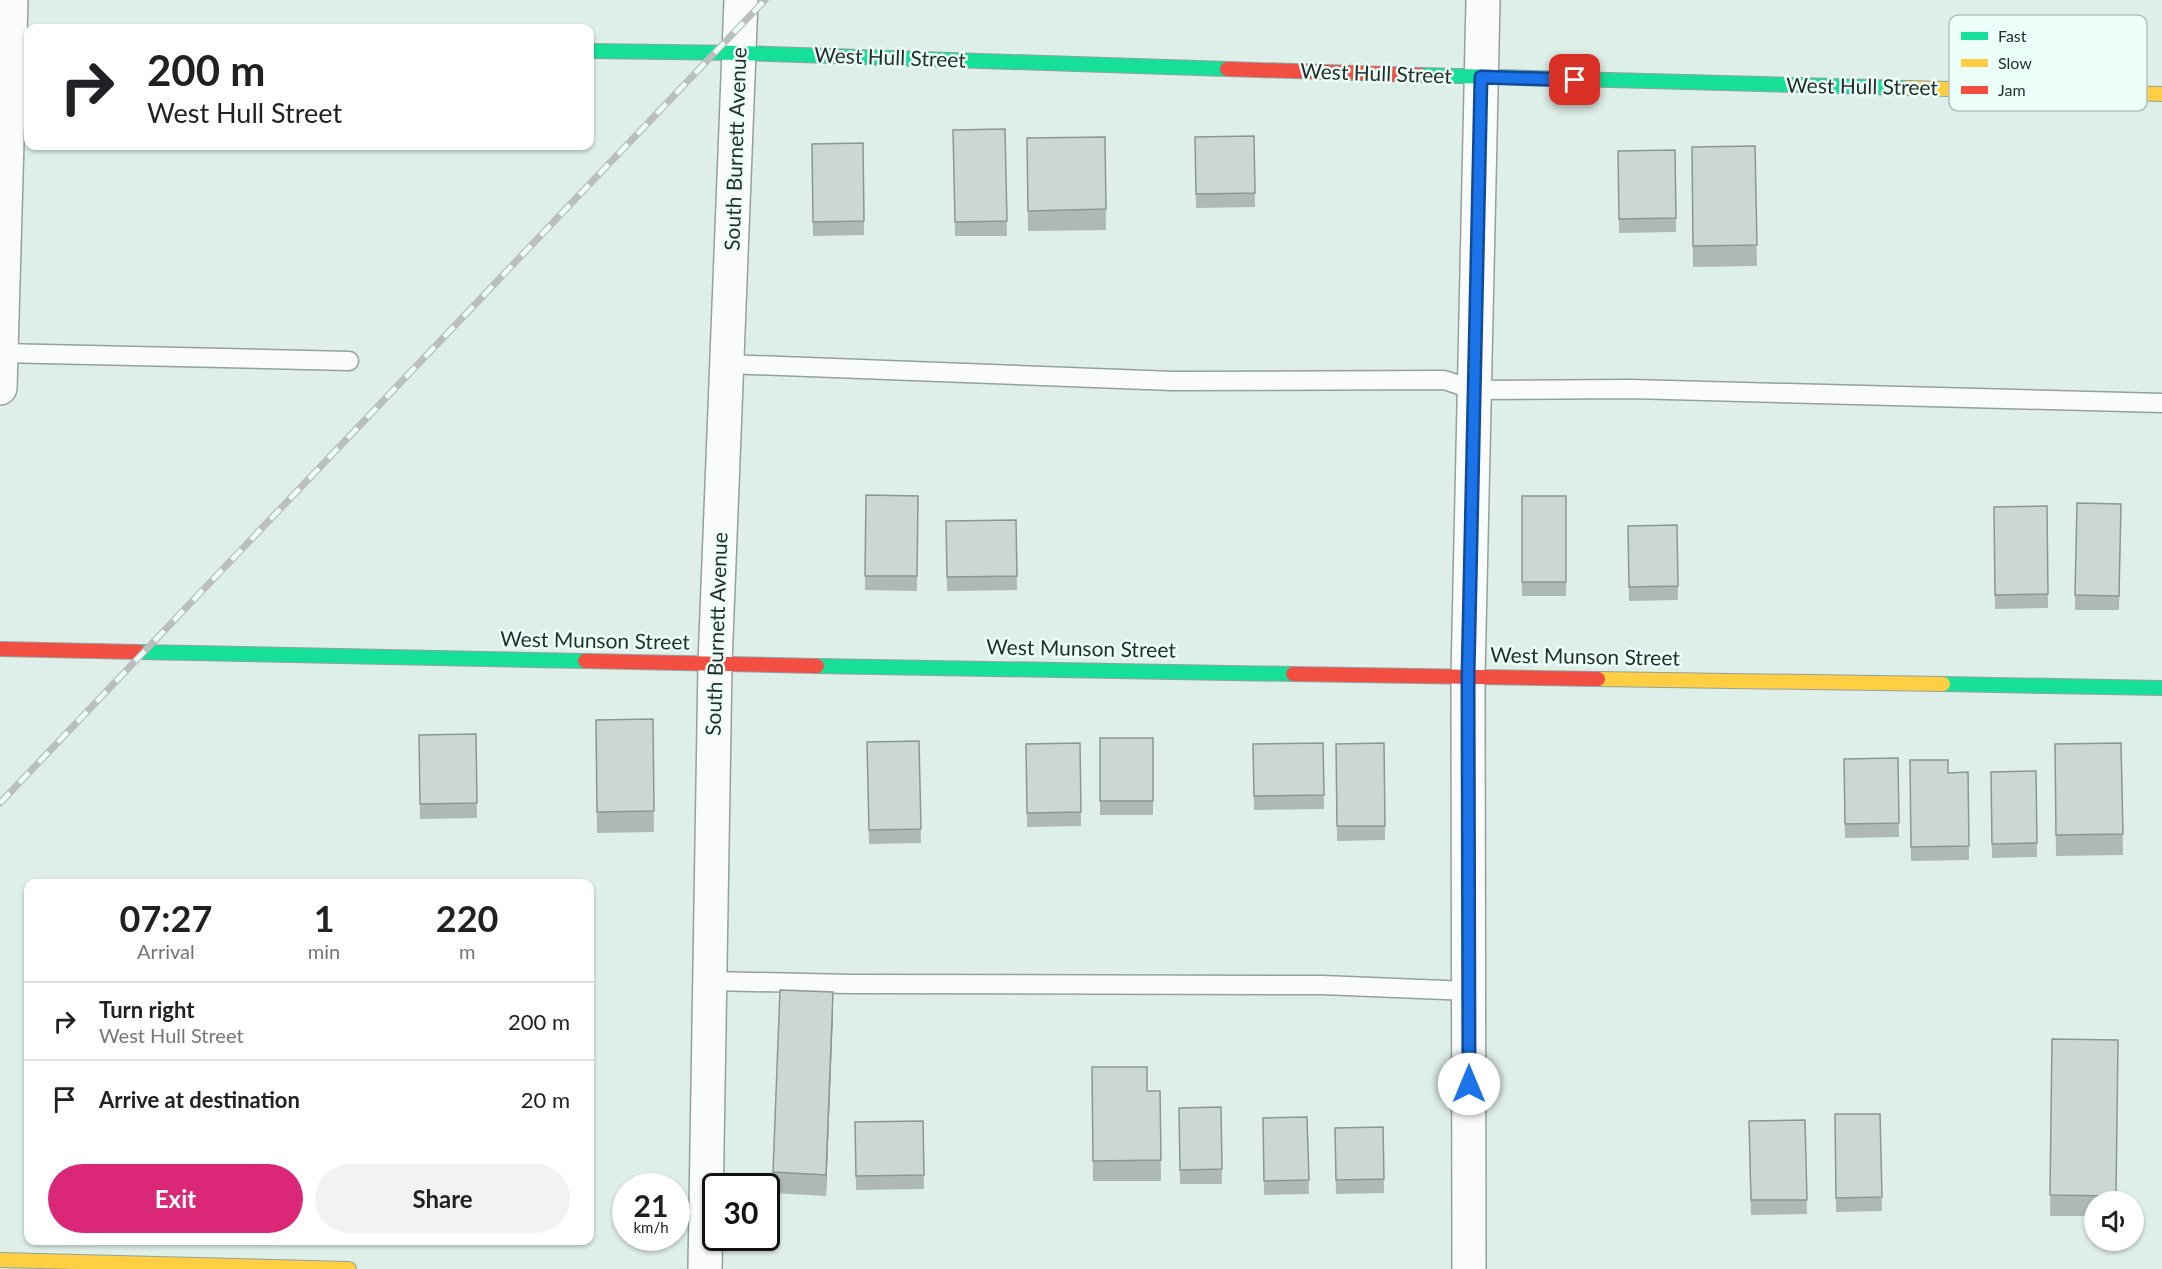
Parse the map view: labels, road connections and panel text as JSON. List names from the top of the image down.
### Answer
{
  "streets": {
    "street": ["West Hull Street", "South Burnett Avenue", "West Munson Street"]
  },
  "crossings": [
    ["West Hull Street", "South Burnett Avenue"],
    ["South Burnett Avenue", "West Munson Street"]
  ],
  "legend": ["Fast", "Slow", "Jam"],
  "page": {
    "turn": ["200 m", "West Hull Street"],
    "eta": [
      "07:27",
      "Arrival",
      "1",
      "min",
      "220",
      "m"
    ],
    "list": [
      {
        "name": "Turn right",
        "note": "West Hull Street",
        "value": "200 m"
      },
      {
        "name": "Arrive at destination",
        "value": "20 m"
      }
    ],
    "buttons": ["Exit", "Share"],
    "speed": "21 km/h",
    "limit": "30"
  }
}
